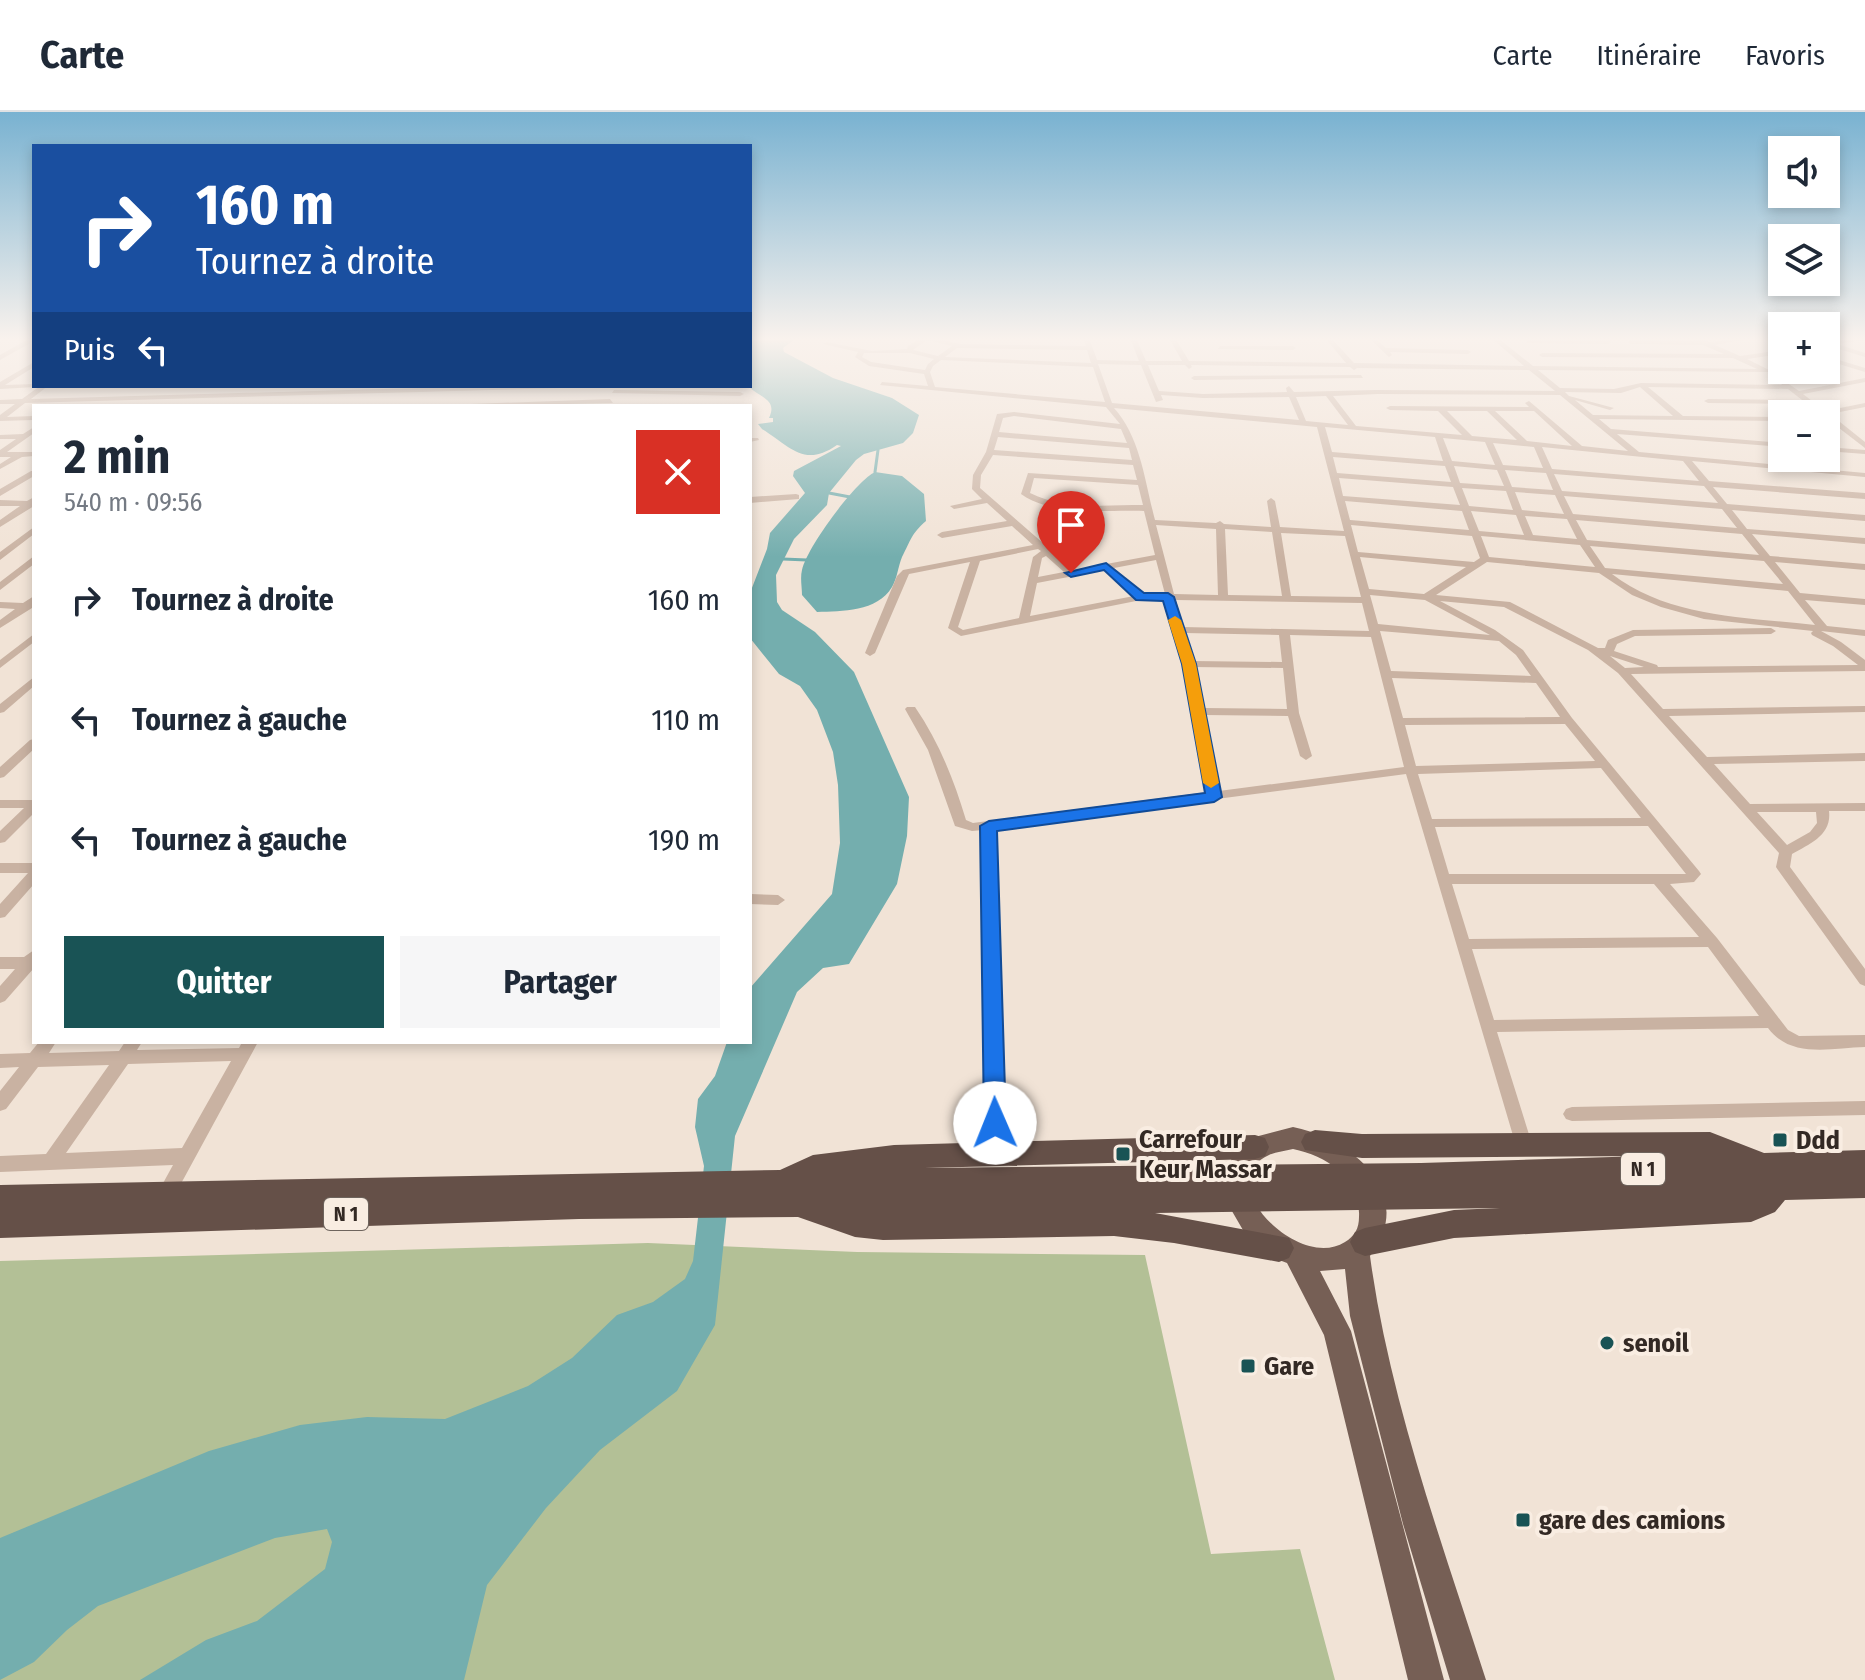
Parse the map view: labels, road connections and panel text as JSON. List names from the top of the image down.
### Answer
{
  "streets": {
    "highway": ["N 1"]
  },
  "places": {
    "transit": [
      "Ddd",
      "Carrefour Keur Massar",
      "Gare",
      "gare des camions"
    ],
    "other": ["senoil"]
  },
  "page": {
    "header": "Carte",
    "nav": ["Carte", "Itinéraire", "Favoris"],
    "map_buttons": ["+", "−"],
    "turn": ["160 m", "Tournez à droite"],
    "then": "Puis",
    "heading": ["2 min", "540 m · 09:56"],
    "list": [
      {
        "name": "Tournez à droite",
        "value": "160 m"
      },
      {
        "name": "Tournez à gauche",
        "value": "110 m"
      },
      {
        "name": "Tournez à gauche",
        "value": "190 m"
      }
    ],
    "buttons": ["Quitter", "Partager"]
  }
}
